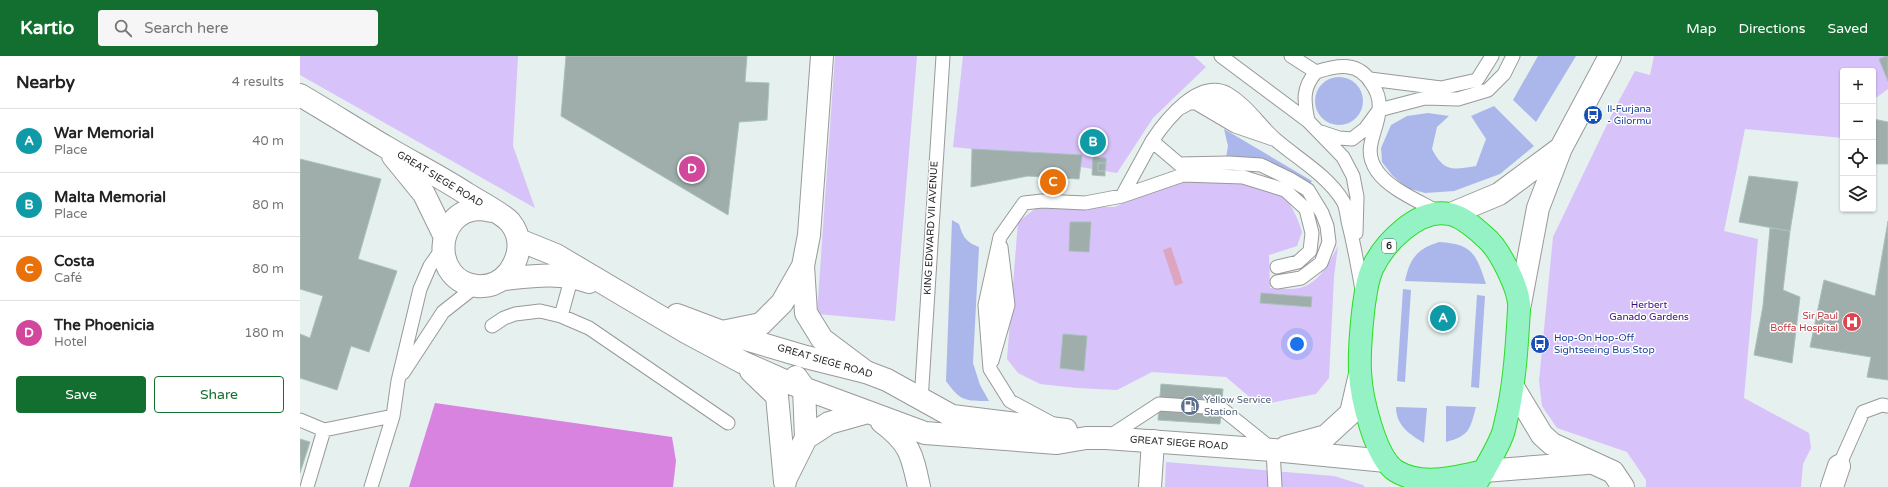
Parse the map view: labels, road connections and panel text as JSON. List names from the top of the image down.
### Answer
{
  "streets": {
    "highway": ["6"],
    "street": ["GREAT SIEGE ROAD"],
    "lane": ["KING EDWARD VII AVENUE"]
  },
  "crossings": [
    ["GREAT SIEGE ROAD", "KING EDWARD VII AVENUE"],
    ["GREAT SIEGE ROAD", "6"]
  ],
  "parks": ["Herbert Ganado Gardens"],
  "places": {
    "bus stop": ["Il-Furjana - Ġilormu", "Hop-On Hop-Off Sightseeing Bus Stop"],
    "hospital": ["Sir Paul Boffa Hospital"],
    "fuel station": ["Yellow Service Station"]
  },
  "page": {
    "header": "Kartio",
    "search": "Search here",
    "nav": ["Map", "Directions", "Saved"],
    "heading": ["Nearby", "4 results"],
    "map_buttons": ["+", "−"],
    "list": [
      {
        "mark": "A",
        "name": "War Memorial",
        "note": "Place",
        "value": "40 m"
      },
      {
        "mark": "B",
        "name": "Malta Memorial",
        "note": "Place",
        "value": "80 m"
      },
      {
        "mark": "C",
        "name": "Costa",
        "note": "Café",
        "value": "80 m"
      },
      {
        "mark": "D",
        "name": "The Phoenicia",
        "note": "Hotel",
        "value": "180 m"
      }
    ],
    "pins": [
      "B",
      "D",
      "C",
      "A"
    ],
    "buttons": ["Save", "Share"]
  }
}
